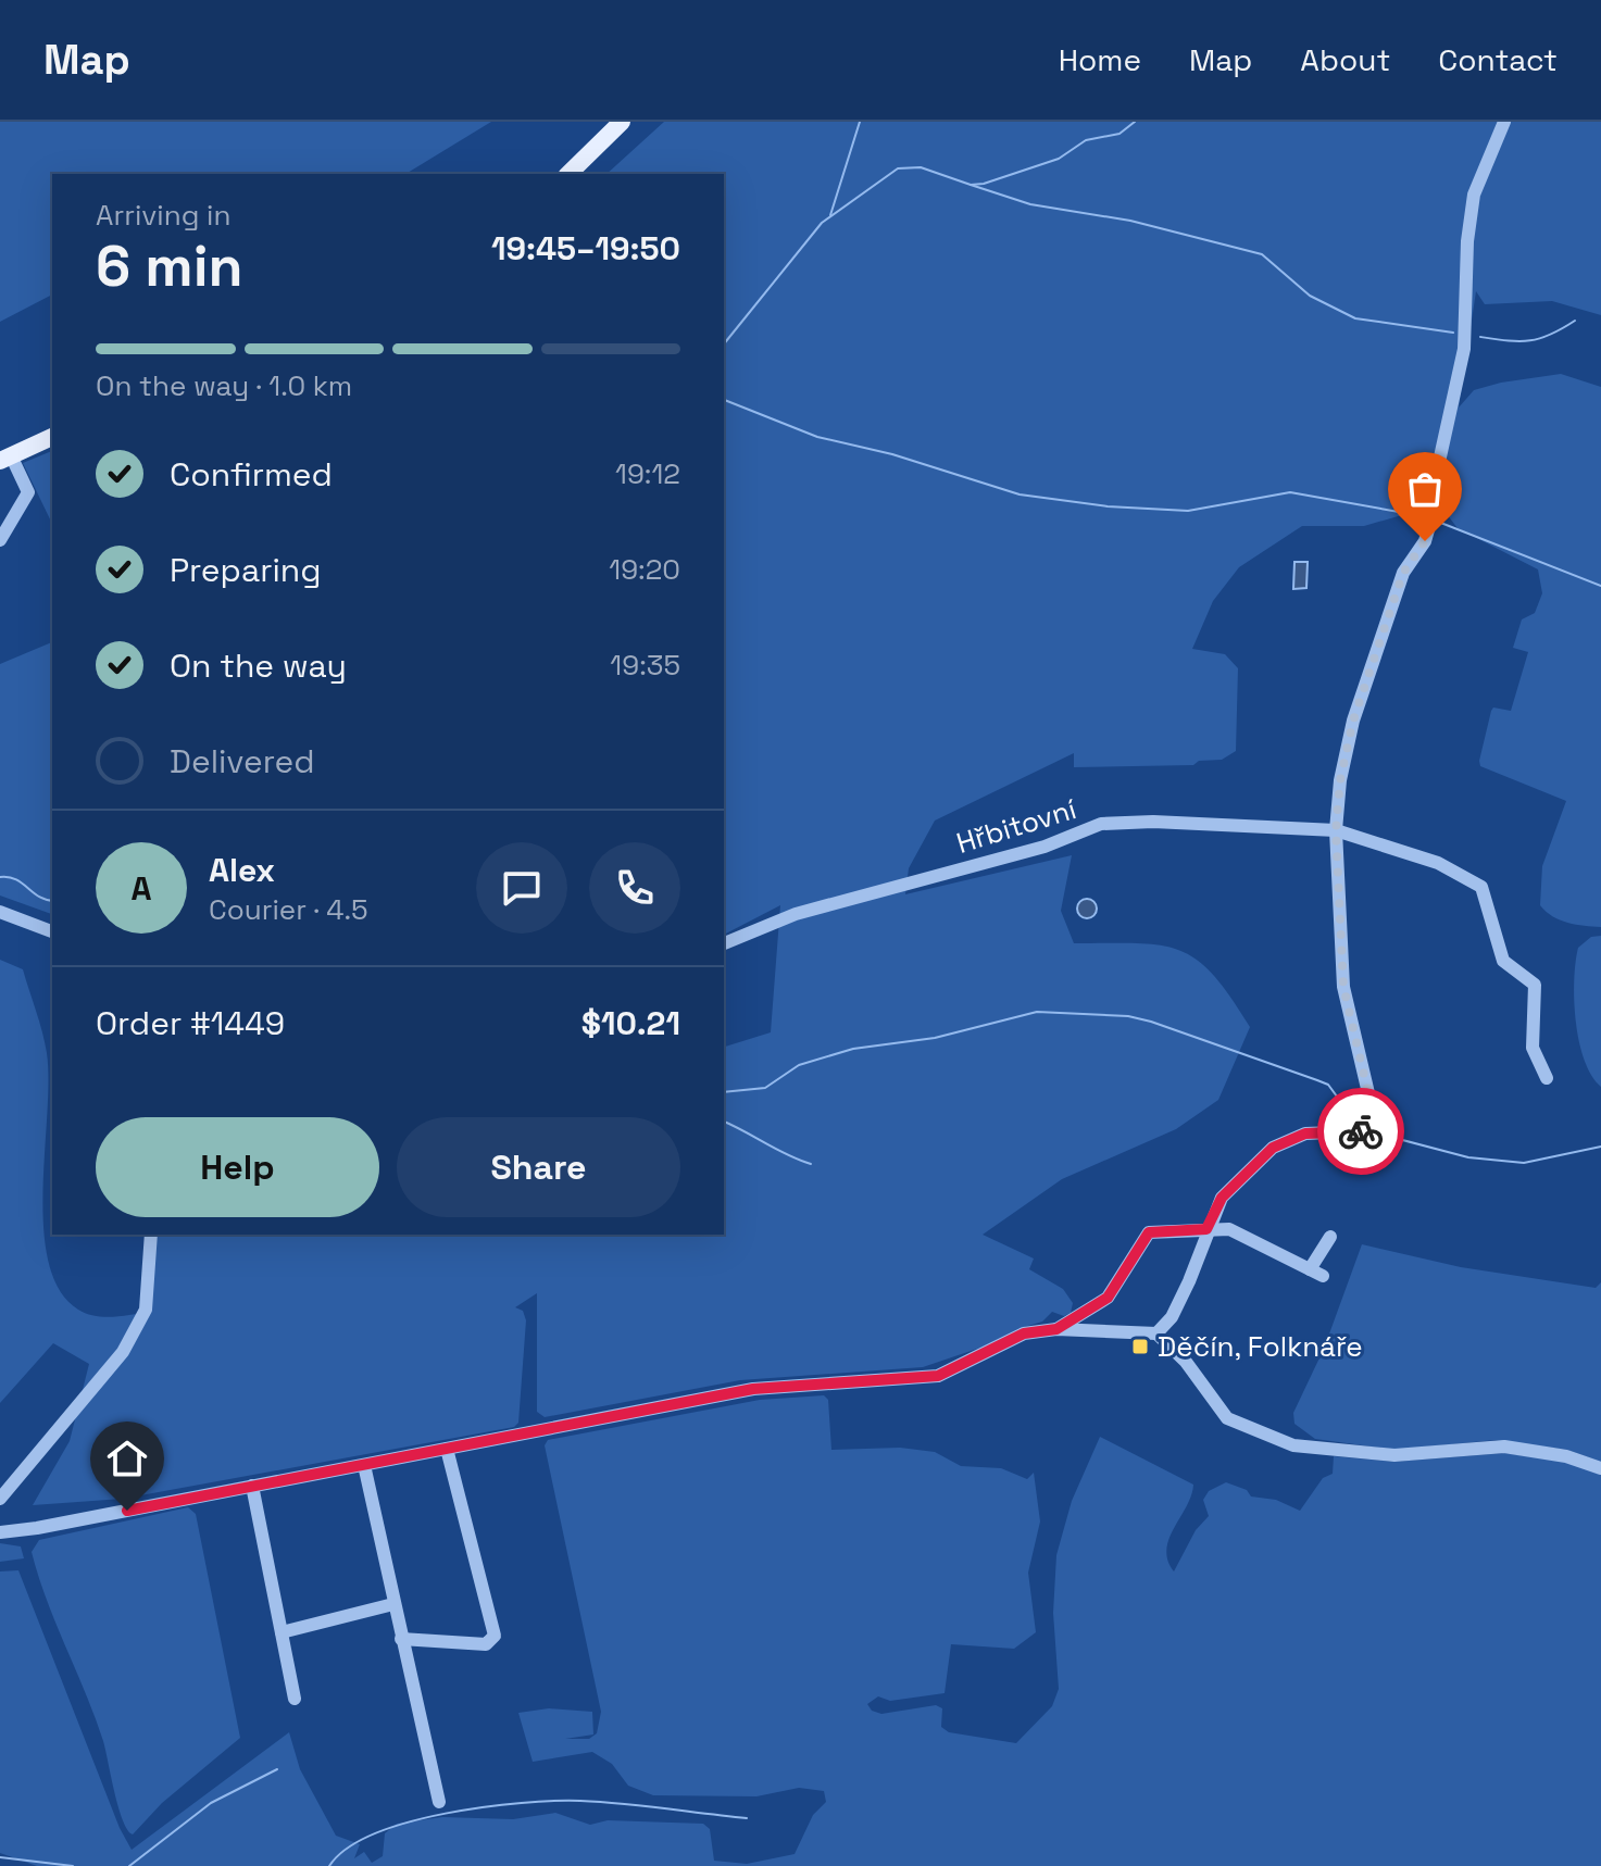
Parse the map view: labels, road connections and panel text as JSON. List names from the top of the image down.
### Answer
{
  "streets": {
    "street": ["Hřbitovní"]
  },
  "places": {
    "transit": ["Děčín, Folknáře"]
  },
  "page": {
    "header": "Map",
    "nav": [
      "Home",
      "Map",
      "About",
      "Contact"
    ],
    "heading": ["6 min", "Arriving in", "19:45–19:50"],
    "panel": [
      "Alex",
      "Courier · 4.5",
      "Order #1449",
      "$10.21"
    ],
    "bar": "On the way · 1.0 km",
    "list": [
      ["Confirmed", "19:12"],
      ["Preparing", "19:20"],
      ["On the way", "19:35"],
      "Delivered"
    ],
    "round": "A",
    "buttons": ["Help", "Share"]
  }
}
